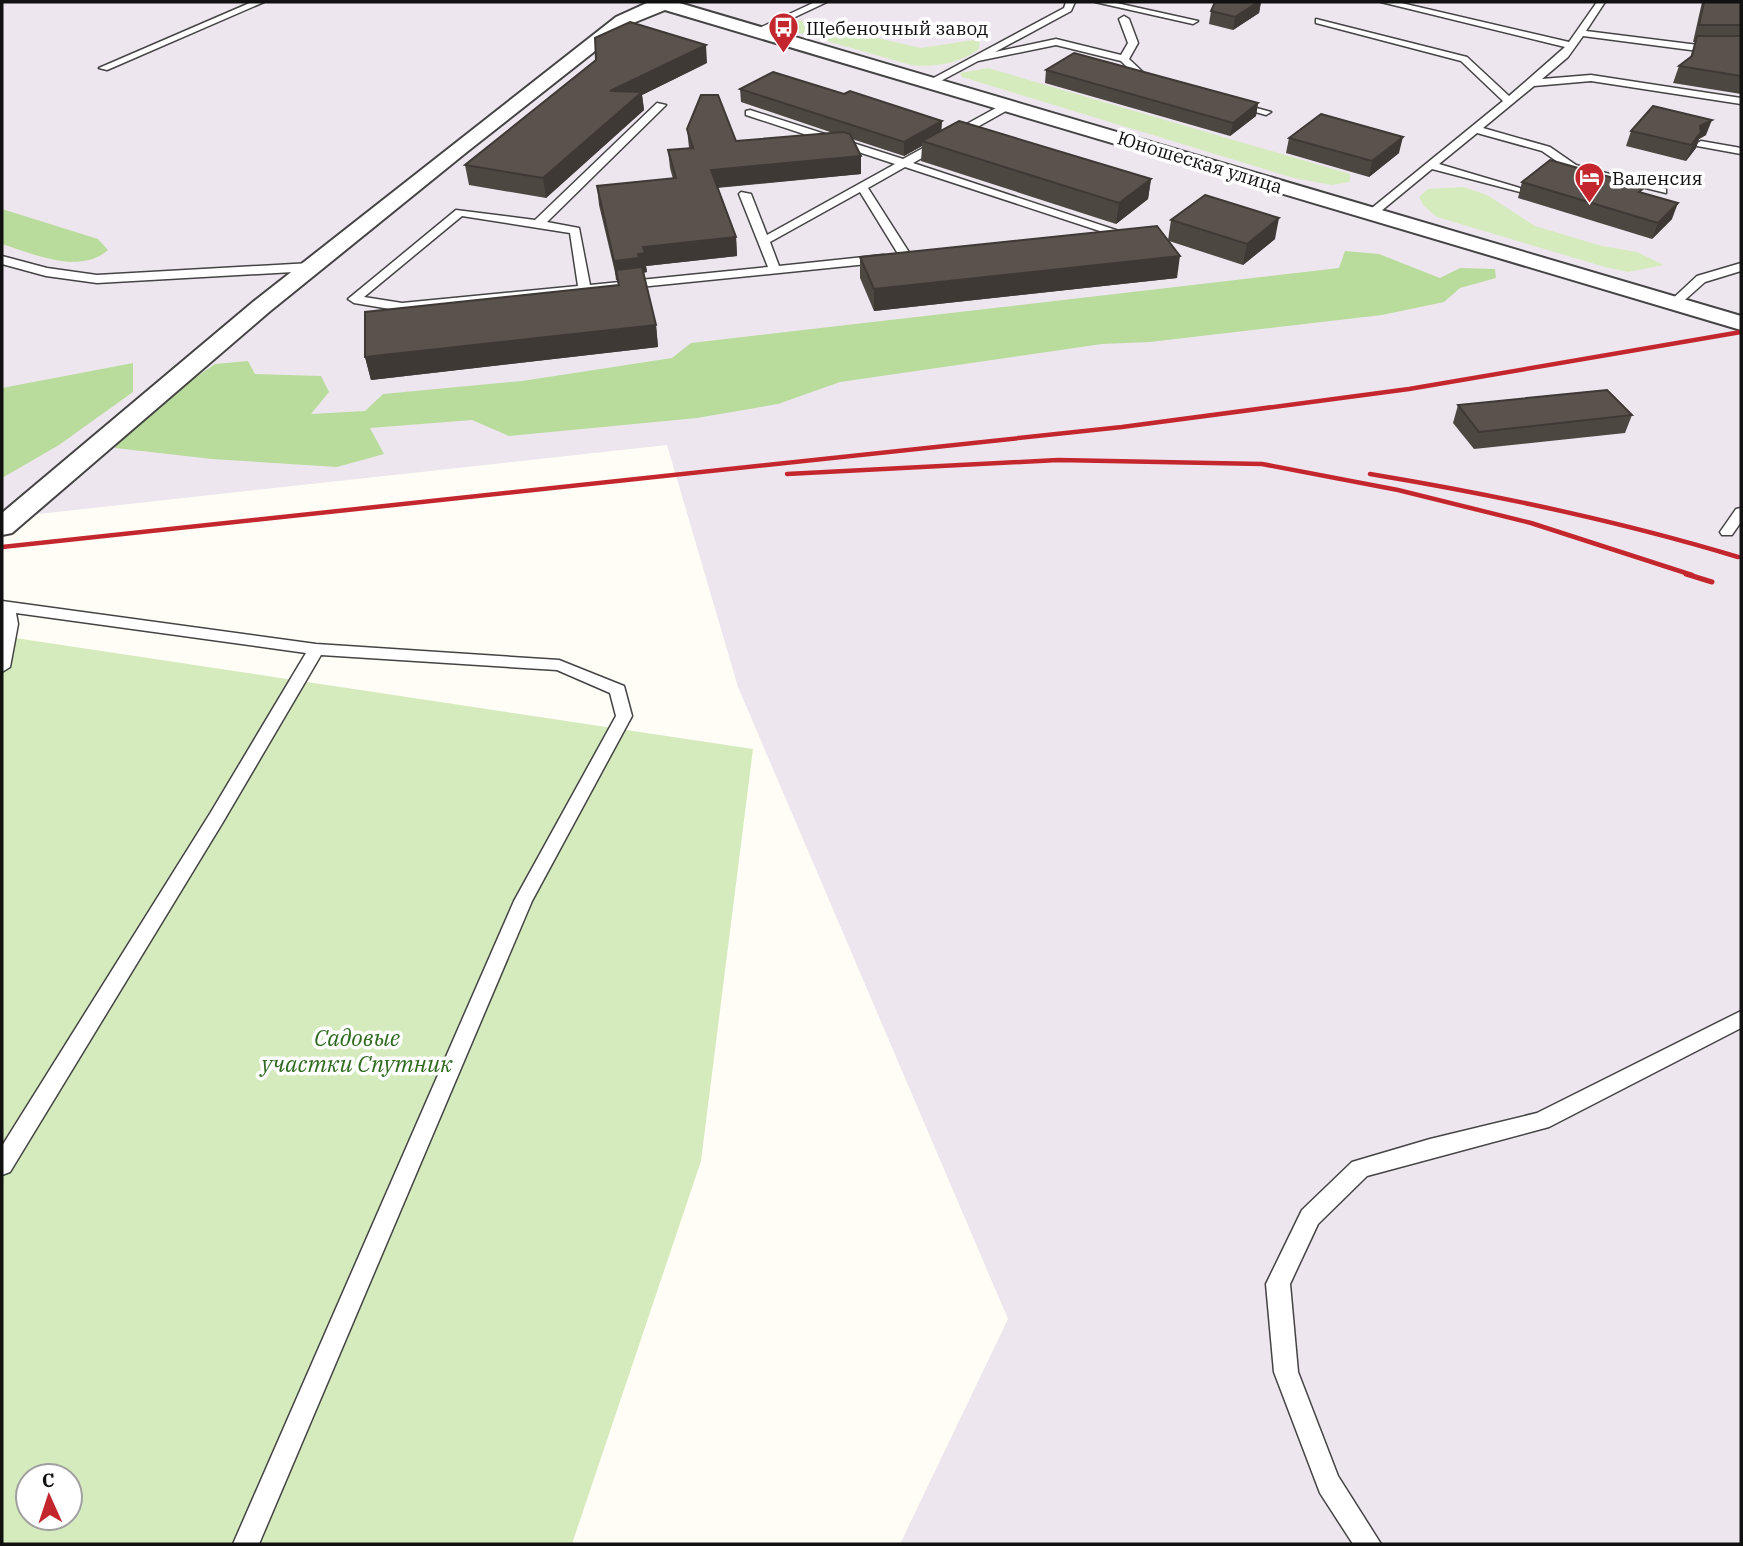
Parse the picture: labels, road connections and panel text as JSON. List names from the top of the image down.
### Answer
{
  "streets": {
    "street": ["Юношеская улица"]
  },
  "parks": ["Садовые участки Спутник"],
  "places": {
    "bus stop": ["Щебеночный завод"],
    "hotel": ["Валенсия"]
  },
  "north": "top"
}
